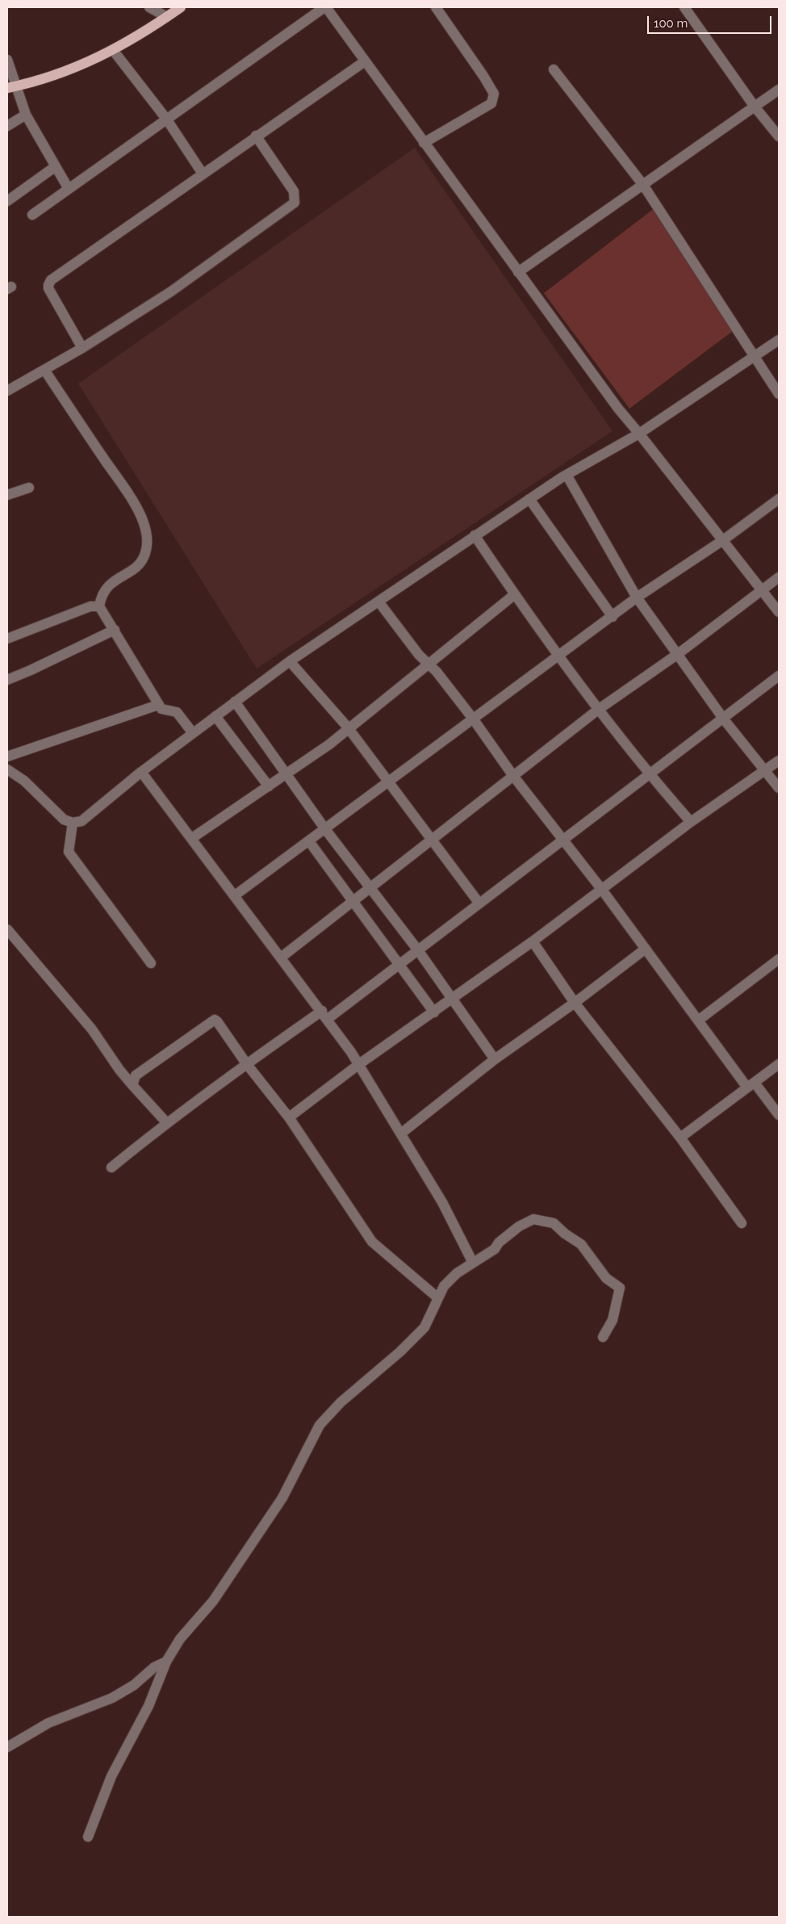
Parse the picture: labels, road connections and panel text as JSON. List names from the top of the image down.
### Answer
{
  "scale_bar": "100 m"
}
